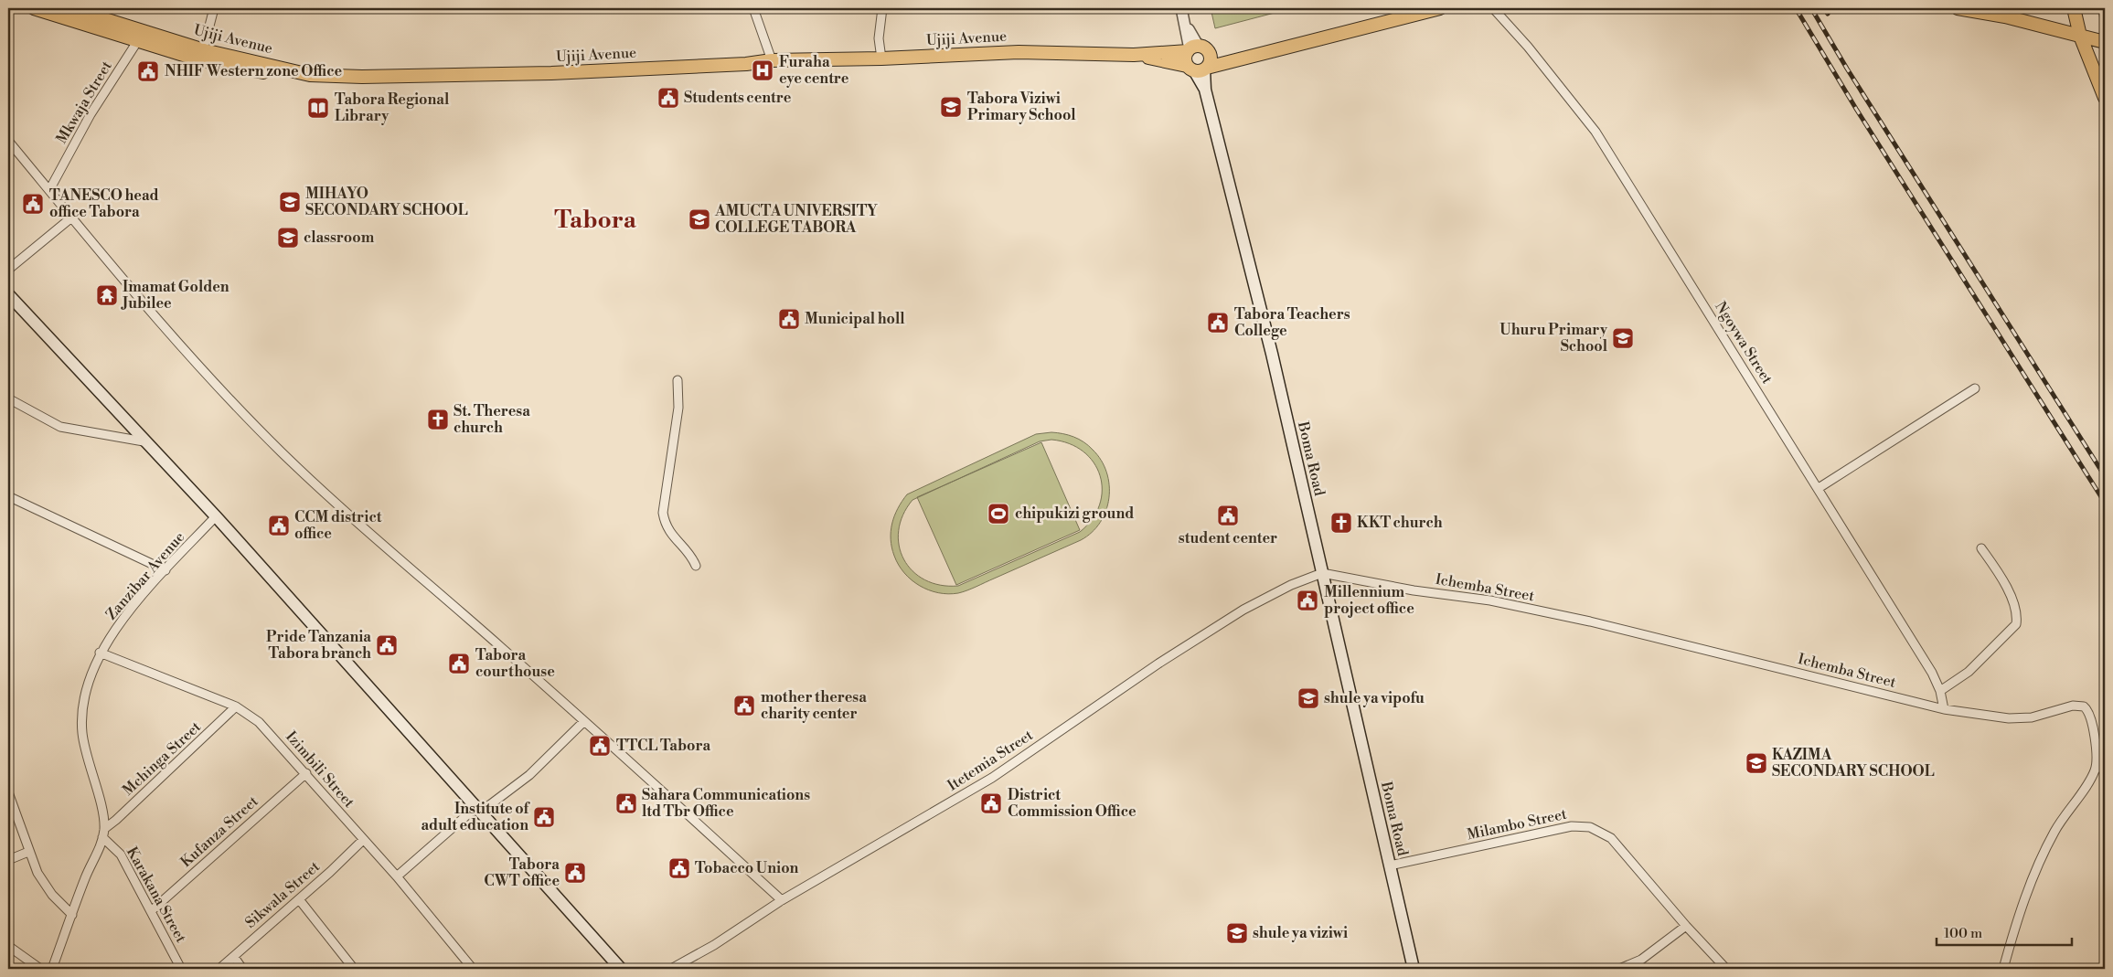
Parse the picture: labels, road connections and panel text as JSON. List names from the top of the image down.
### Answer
{
  "streets": {
    "highway": ["Ujiji Avenue"],
    "main road": ["Boma Road"],
    "street": [
      "Mkwaja Street",
      "Ngoywa Street",
      "Zanzibar Avenue",
      "Ichemba Street",
      "Mchinga Street",
      "Itetemia Street",
      "Izimbili Street",
      "Milambo Street",
      "Kufanza Street",
      "Karakana Street",
      "Sikwala Street"
    ]
  },
  "crossings": [
    ["Ujiji Avenue", "Mkwaja Street"],
    ["Ngoywa Street", "Ichemba Street"],
    ["Boma Road", "Ichemba Street"],
    ["Boma Road", "Itetemia Street"],
    ["Boma Road", "Milambo Street"],
    ["Zanzibar Avenue", "Mchinga Street"],
    ["Zanzibar Avenue", "Izimbili Street"],
    ["Zanzibar Avenue", "Karakana Street"],
    ["Ichemba Street", "Itetemia Street"],
    ["Mchinga Street", "Izimbili Street"],
    ["Mchinga Street", "Karakana Street"],
    ["Izimbili Street", "Kufanza Street"],
    ["Izimbili Street", "Sikwala Street"],
    ["Kufanza Street", "Karakana Street"]
  ],
  "districts": ["Tabora"],
  "places": {
    "hospital": ["Furaha eye centre"],
    "public building": [
      "NHIF Western zone Office",
      "Students centre",
      "TANESCO head office Tabora",
      "Municipal holl",
      "Tabora Teachers College",
      "student center",
      "CCM district office",
      "Millennium project office",
      "Pride Tanzania Tabora branch",
      "Tabora courthouse",
      "mother theresa charity center",
      "TTCL Tabora",
      "Sahara Communications ltd Tbr Office",
      "District Commission Office",
      "Institute of adult education",
      "Tobacco Union",
      "Tabora CWT office"
    ],
    "school or university": [
      "Tabora Viziwi Primary School",
      "MIHAYO SECONDARY SCHOOL",
      "AMUCTA UNIVERSITY COLLEGE TABORA",
      "classroom",
      "Uhuru Primary School",
      "shule ya vipofu",
      "KAZIMA SECONDARY SCHOOL",
      "shule ya viziwi"
    ],
    "library": ["Tabora Regional Library"],
    "temple": ["Imamat Golden Jubilee"],
    "church": ["St. Theresa church", "KKT church"],
    "sports": ["chipukizi ground"]
  },
  "scale_bar": "100 m"
}
